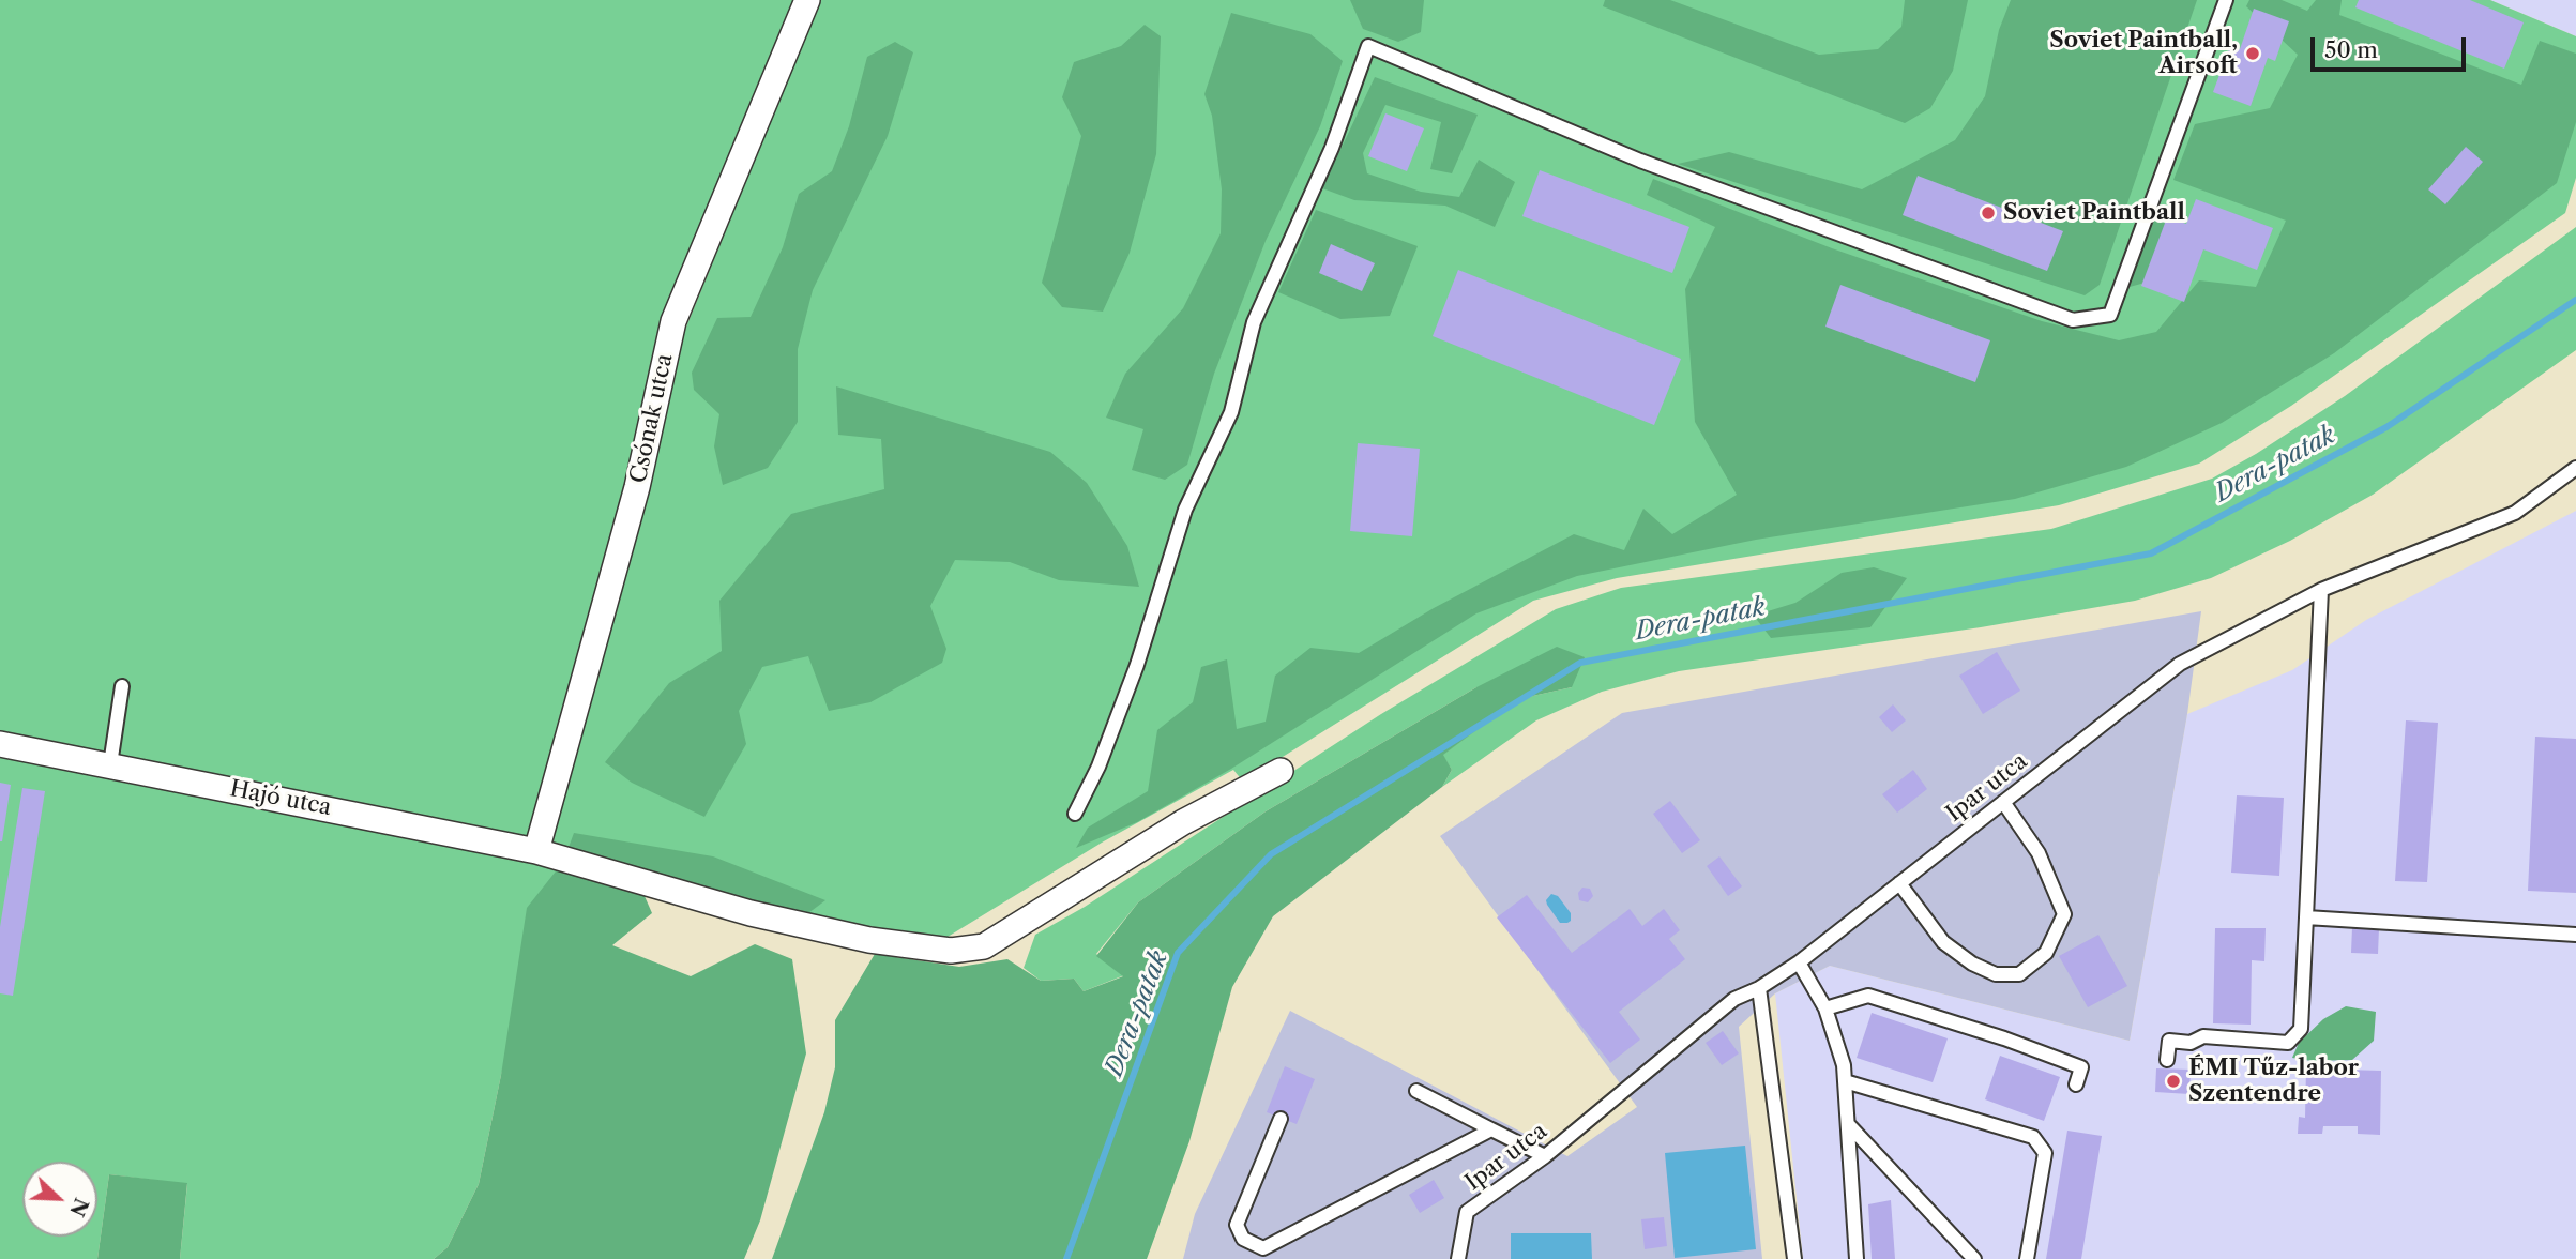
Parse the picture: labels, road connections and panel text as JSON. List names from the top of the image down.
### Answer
{
  "streets": {
    "street": ["Csónak utca", "Hajó utca"],
    "lane": ["Ipar utca"]
  },
  "crossings": [
    ["Csónak utca", "Hajó utca"]
  ],
  "water": ["Dera-patak"],
  "places": ["Soviet Paintball, Airsoft", "Soviet Paintball", "ÉMI Tűz-labor Szentendre"],
  "scale_bar": "50 m",
  "north": "bottom right"
}
